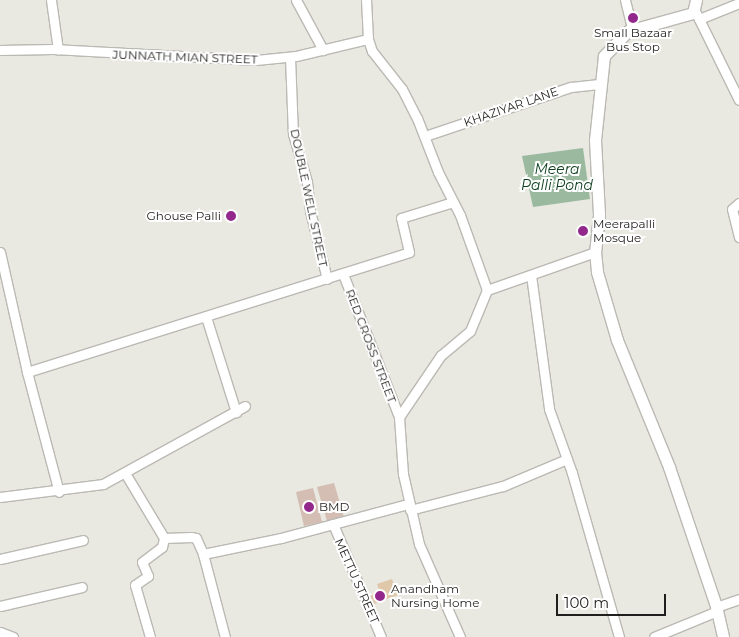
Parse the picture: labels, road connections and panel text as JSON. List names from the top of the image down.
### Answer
{
  "streets": {
    "street": [
      "JUNNATH MIAN STREET",
      "KHAZIYAR LANE",
      "DOUBLE WELL STREET",
      "RED CROSS STREET",
      "METTU STREET"
    ]
  },
  "crossings": [
    ["JUNNATH MIAN STREET", "DOUBLE WELL STREET"]
  ],
  "water": ["Meera Palli Pond"],
  "places": [
    "Small Bazaar Bus Stop",
    "Ghouse Palli",
    "Meerapalli Mosque",
    "BMD",
    "Anandham Nursing Home"
  ],
  "scale_bar": "100 m"
}
